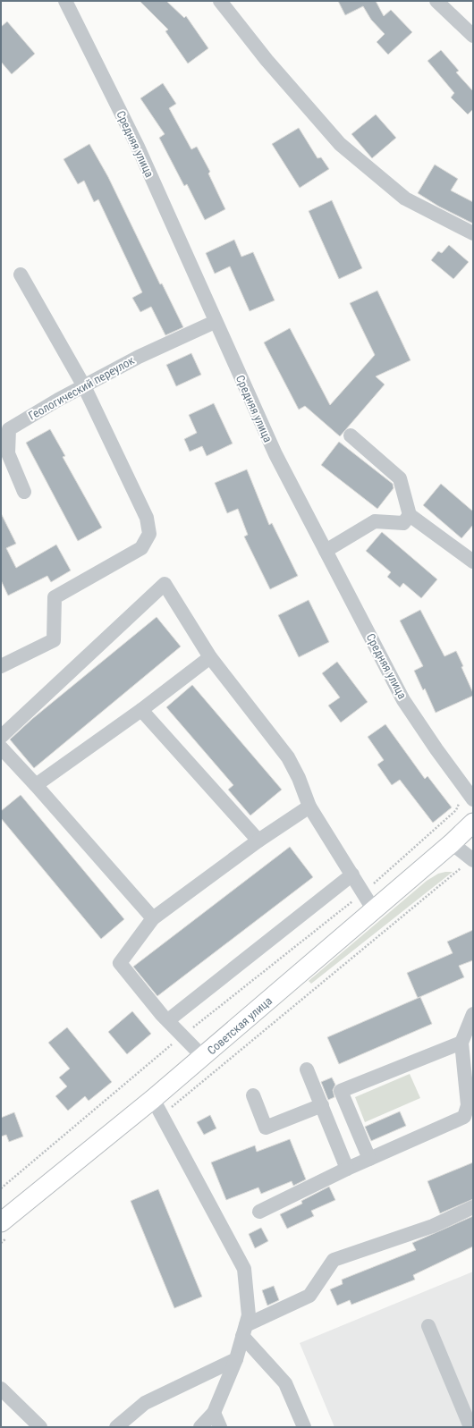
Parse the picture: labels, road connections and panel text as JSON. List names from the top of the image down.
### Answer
{
  "streets": {
    "main road": ["Советская улица"],
    "street": ["Средняя улица", "Геологический переулок"]
  },
  "crossings": [
    ["Средняя улица", "Геологический переулок"]
  ]
}
